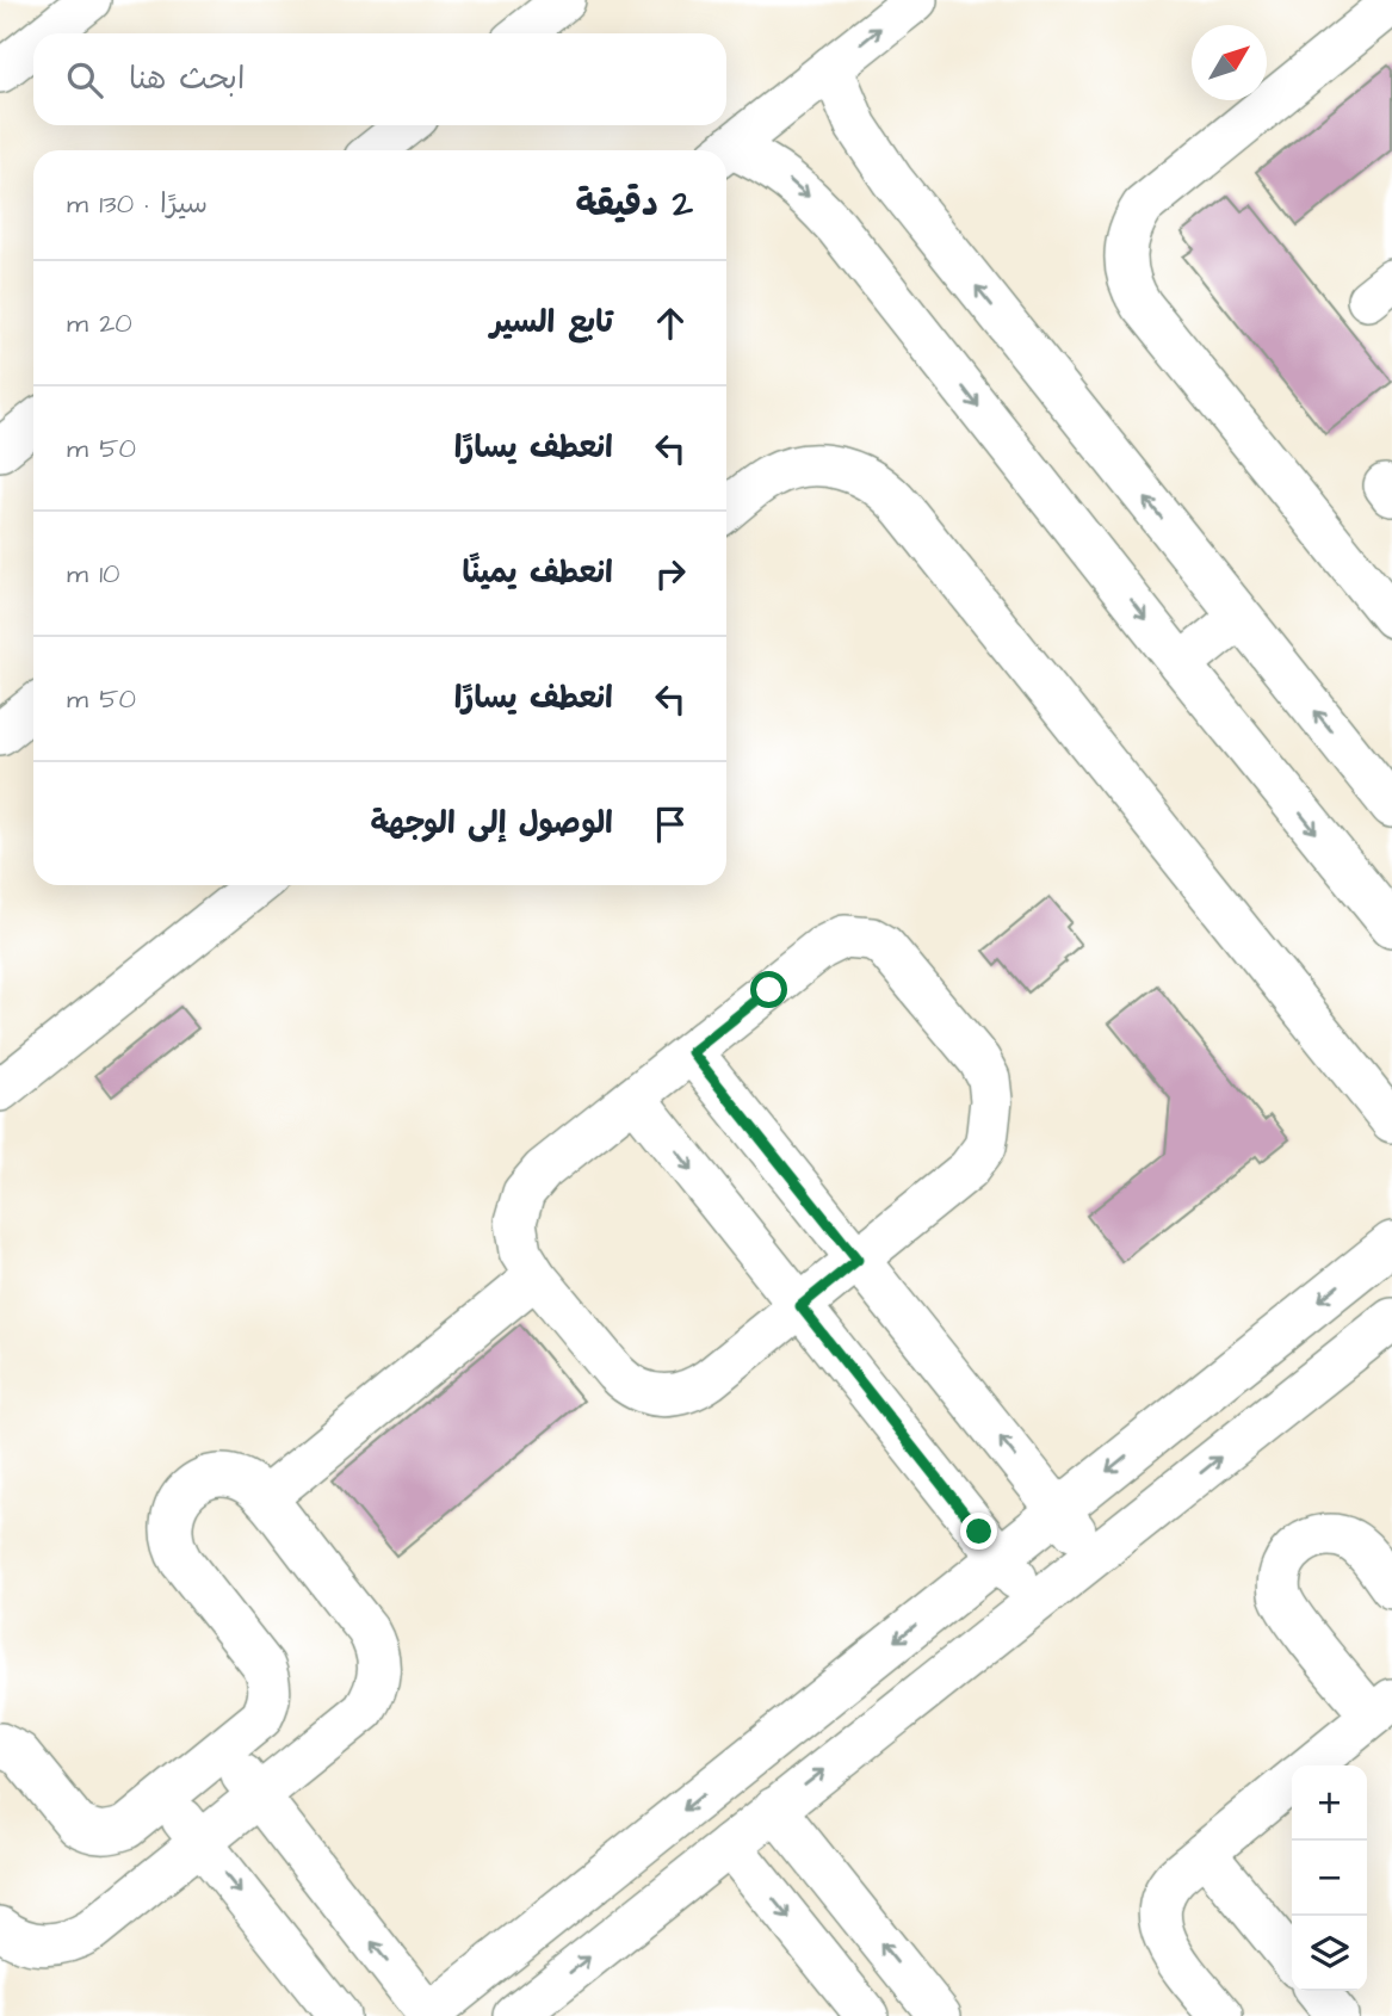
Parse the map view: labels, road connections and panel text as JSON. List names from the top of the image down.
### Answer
{
  "north": "top right",
  "page": {
    "search": "ابحث هنا",
    "heading": ["2 دقيقة", "سيرًا · 130 m"],
    "list": [
      ["تابع السير", "20 m"],
      ["انعطف يسارًا", "50 m"],
      ["انعطف يمينًا", "10 m"],
      ["انعطف يسارًا", "50 m"],
      "الوصول إلى الوجهة"
    ],
    "map_buttons": ["+", "−"]
  }
}
